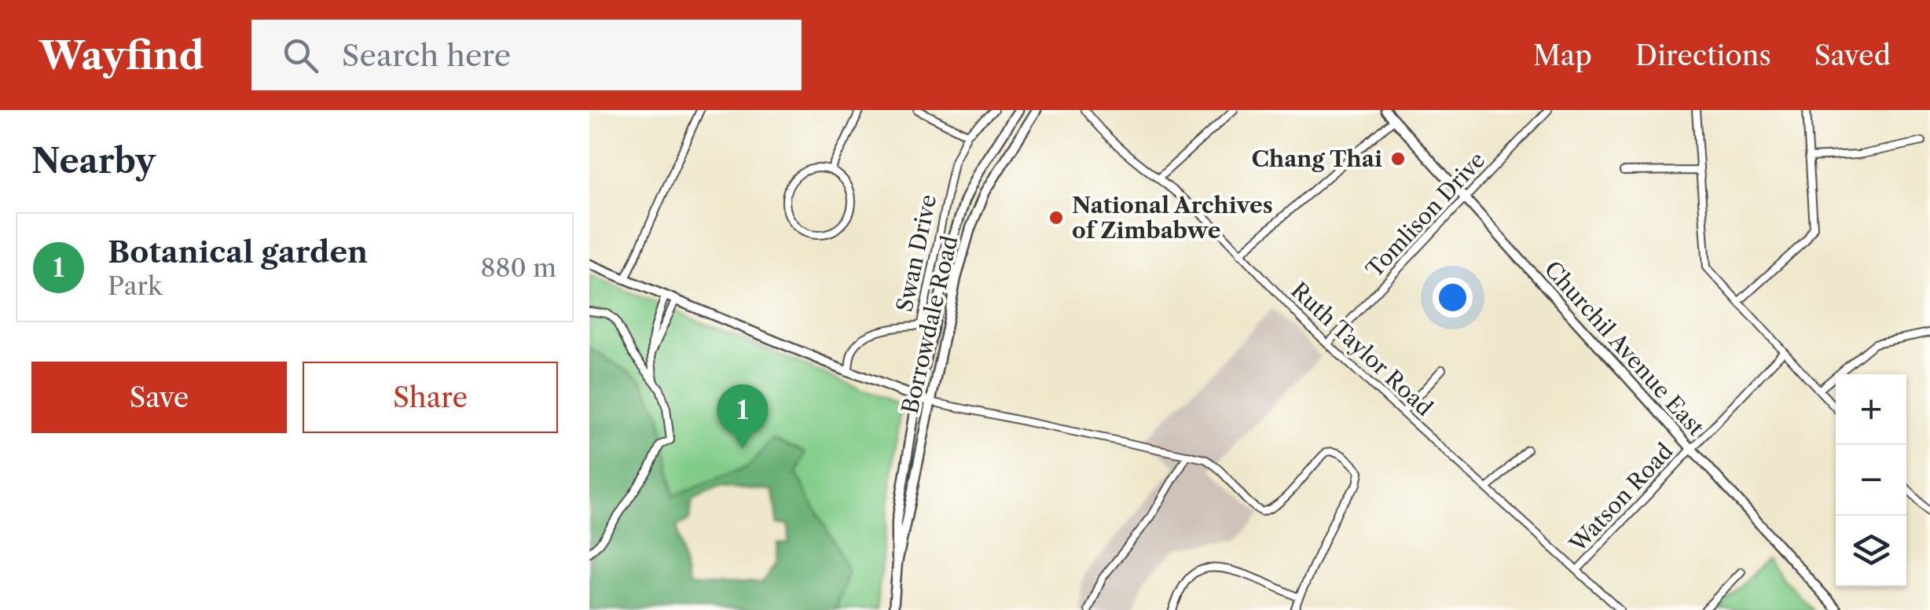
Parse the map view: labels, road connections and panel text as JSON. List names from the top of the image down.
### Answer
{
  "streets": {
    "main road": ["Borrowdale Road", "Churchil Avenue East"],
    "street": [
      "Tomlison Drive",
      "Swan Drive",
      "Ruth Taylor Road",
      "Watson Road"
    ]
  },
  "crossings": [
    ["Tomlison Drive", "Churchil Avenue East"],
    ["Tomlison Drive", "Ruth Taylor Road"],
    ["Churchil Avenue East", "Watson Road"],
    ["Ruth Taylor Road", "Watson Road"]
  ],
  "places": ["Chang Thai", "National Archives of Zimbabwe"],
  "page": {
    "header": "Wayfind",
    "search": "Search here",
    "nav": ["Map", "Directions", "Saved"],
    "heading": "Nearby",
    "list": [
      {
        "mark": "1",
        "name": "Botanical garden",
        "note": "Park",
        "value": "880 m"
      }
    ],
    "buttons": ["Save", "Share"],
    "map_buttons": ["+", "−"],
    "pins": "1"
  }
}
